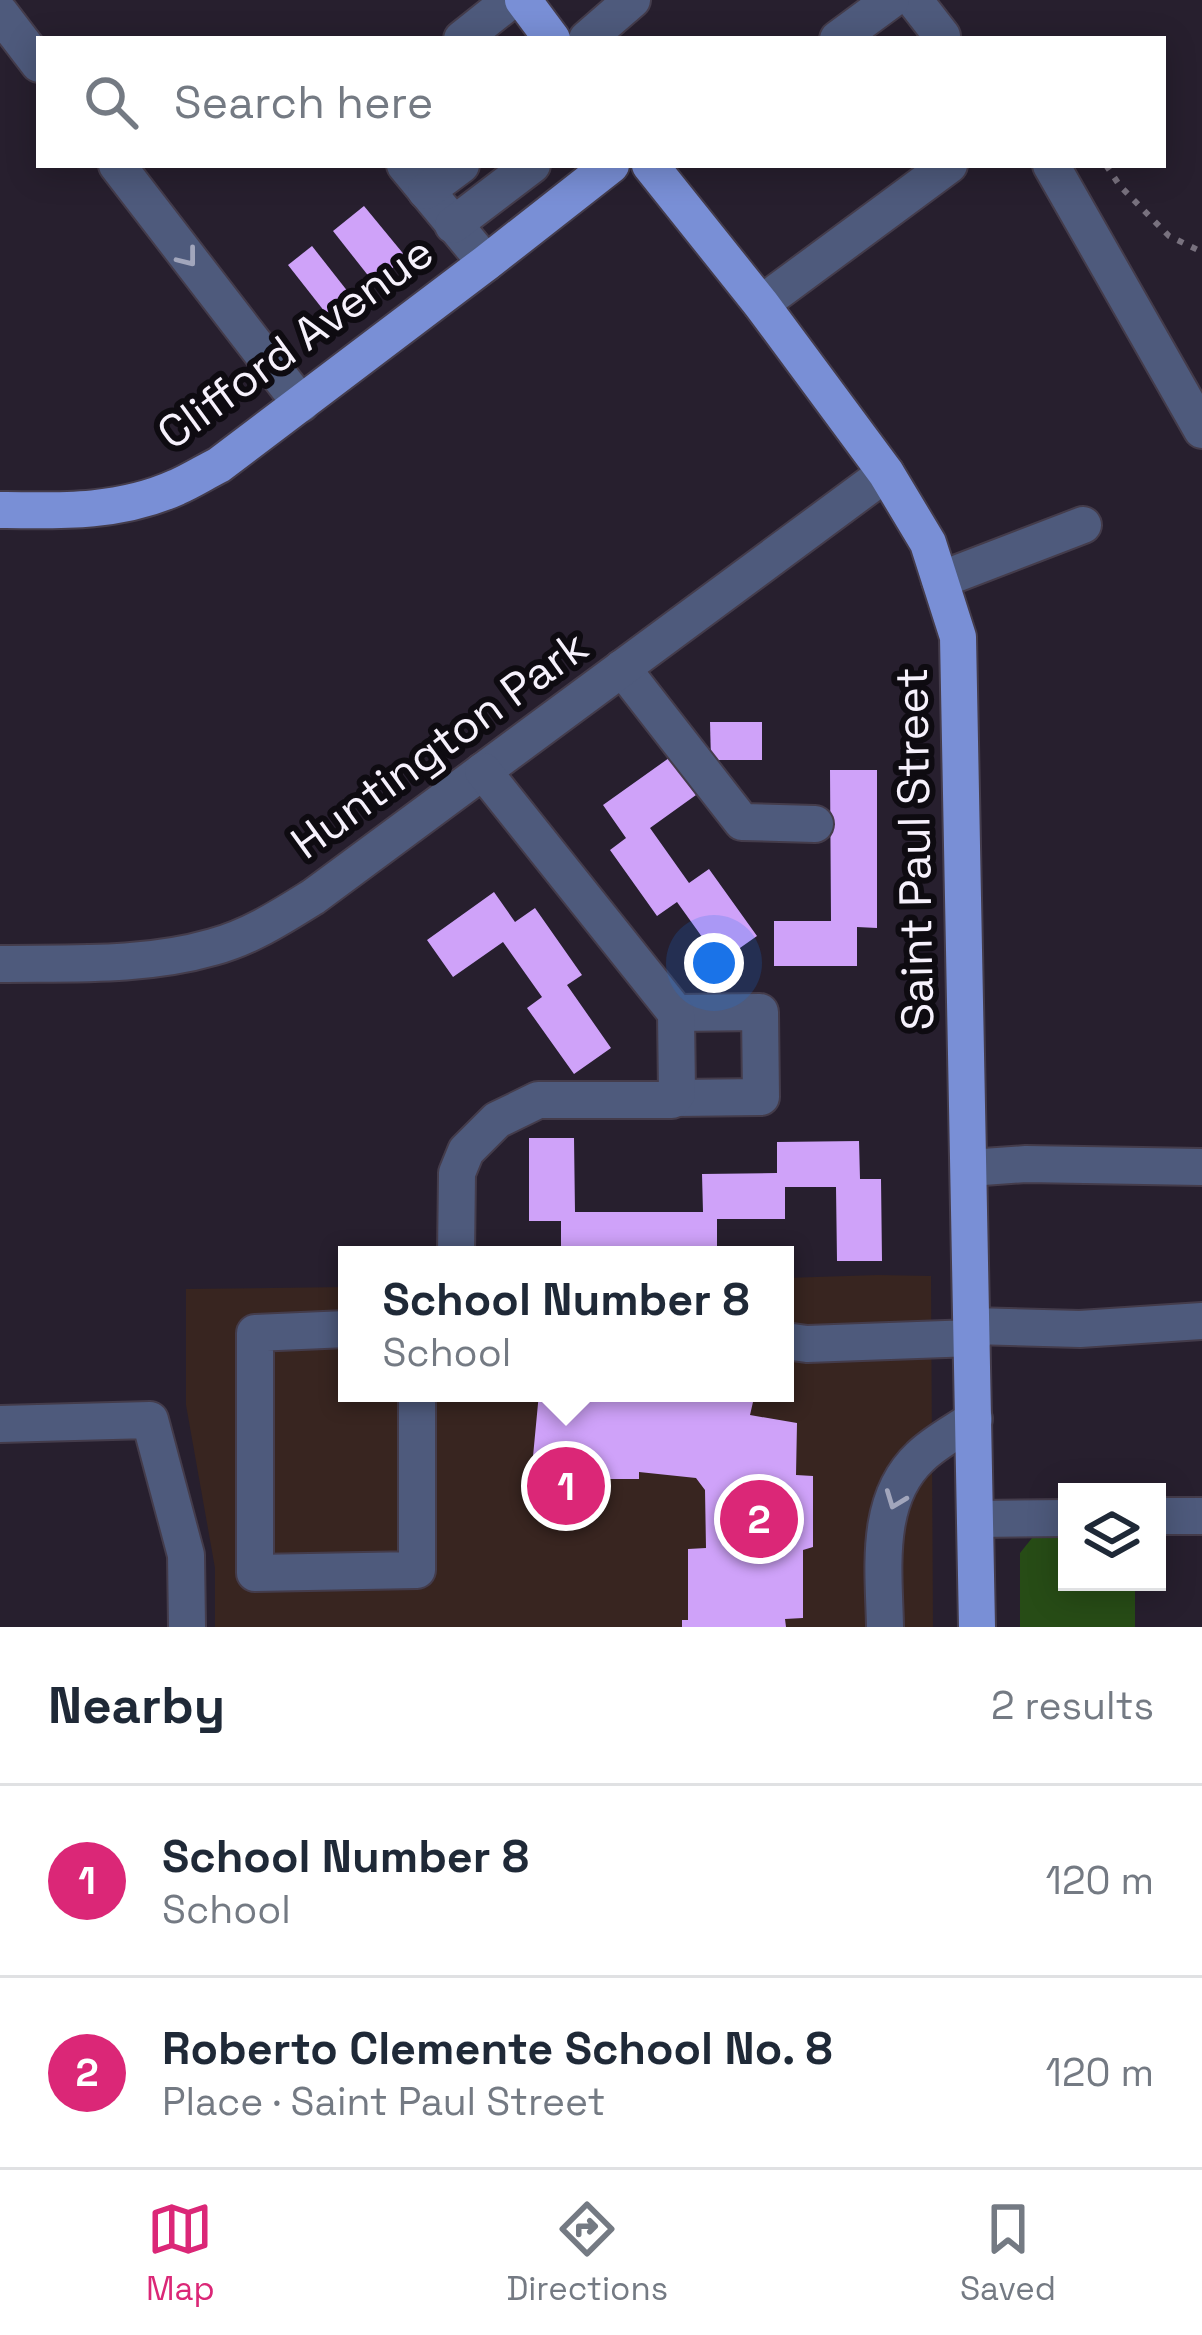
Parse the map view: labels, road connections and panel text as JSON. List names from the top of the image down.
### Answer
{
  "streets": {
    "main road": ["Clifford Avenue", "Saint Paul Street"],
    "street": ["Huntington Park"]
  },
  "crossings": [
    ["Huntington Park", "Saint Paul Street"]
  ],
  "page": {
    "search": "Search here",
    "popup": ["School Number 8", "School"],
    "pins": ["1", "2"],
    "heading": ["Nearby", "2 results"],
    "list": [
      {
        "mark": "1",
        "name": "School Number 8",
        "note": "School",
        "value": "120 m"
      },
      {
        "mark": "2",
        "name": "Roberto Clemente School No. 8",
        "note": "Place · Saint Paul Street",
        "value": "120 m"
      }
    ],
    "nav": ["Map", "Directions", "Saved"]
  }
}
